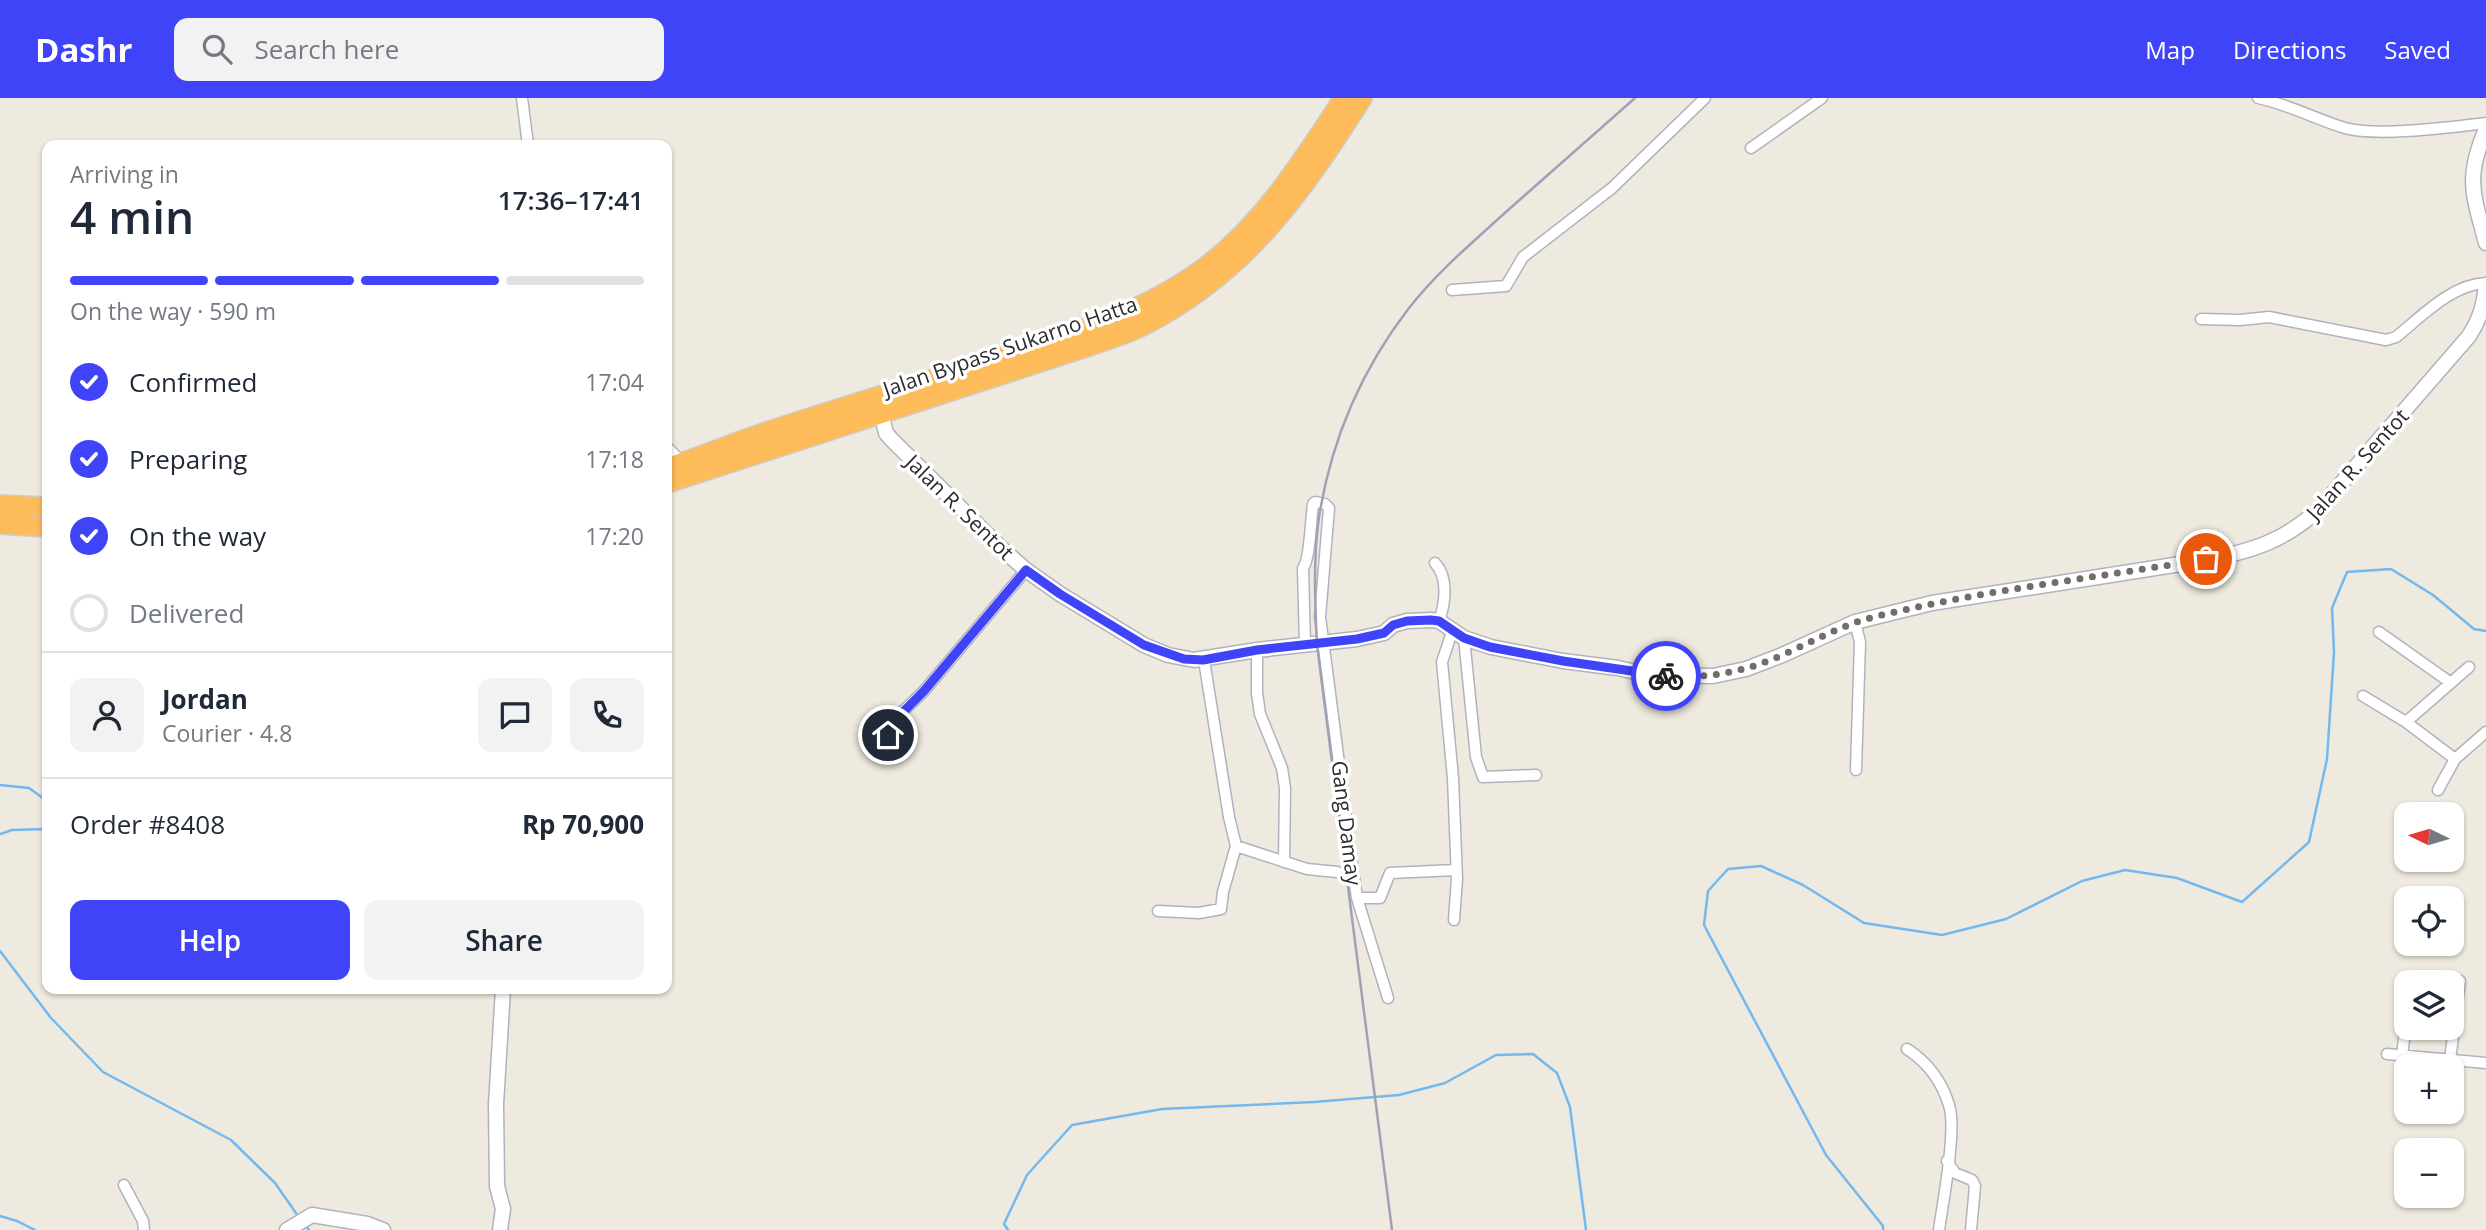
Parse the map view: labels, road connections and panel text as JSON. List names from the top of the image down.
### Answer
{
  "streets": {
    "highway": ["Jalan Bypass Sukarno Hatta"],
    "street": ["Jalan R. Sentot", "Gang Damay"]
  },
  "crossings": [
    ["Jalan Bypass Sukarno Hatta", "Jalan R. Sentot"],
    ["Jalan R. Sentot", "Gang Damay"]
  ],
  "north": "left",
  "page": {
    "header": "Dashr",
    "search": "Search here",
    "nav": ["Map", "Directions", "Saved"],
    "heading": ["4 min", "Arriving in", "17:36–17:41"],
    "panel": [
      "Jordan",
      "Courier · 4.8",
      "Order #8408",
      "Rp 70,900"
    ],
    "bar": "On the way · 590 m",
    "list": [
      ["Confirmed", "17:04"],
      ["Preparing", "17:18"],
      ["On the way", "17:20"],
      "Delivered"
    ],
    "map_buttons": ["+", "−"],
    "buttons": ["Help", "Share"]
  }
}
